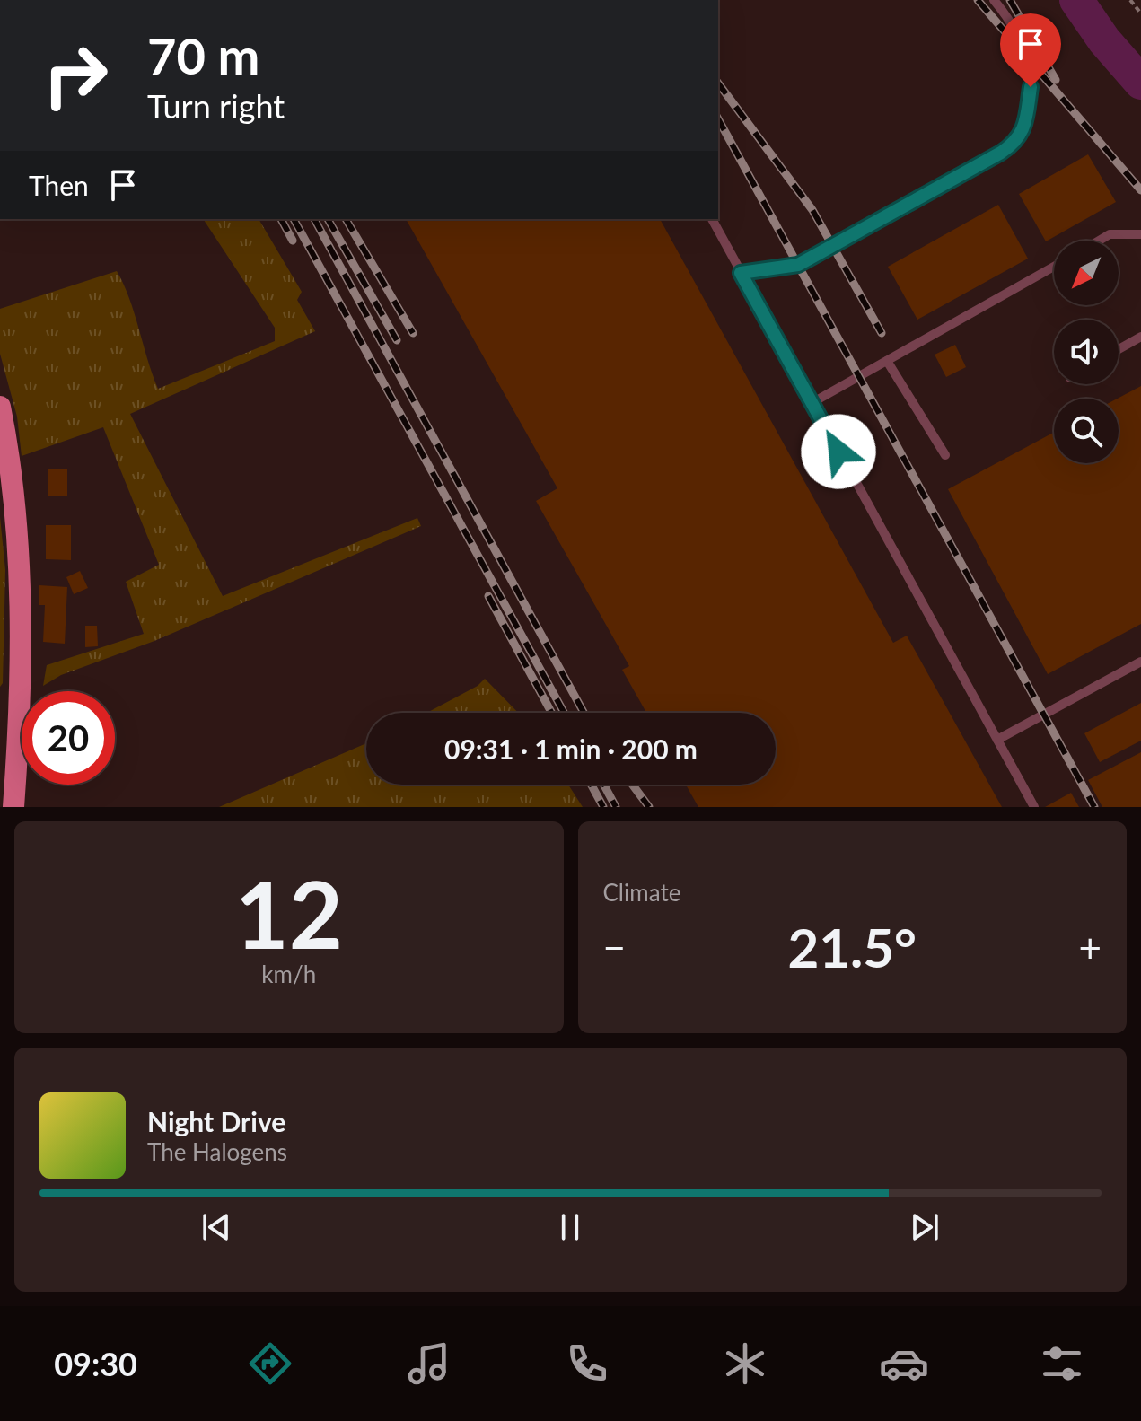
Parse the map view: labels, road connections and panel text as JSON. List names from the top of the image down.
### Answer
{
  "north": "bottom left",
  "page": {
    "turn": ["70 m", "Turn right"],
    "then": "Then",
    "limit": "20",
    "trip": "09:31 · 1 min · 200 m",
    "tile": [
      ["12", "km/h"],
      "Climate"
    ],
    "heat": ["−", "21.5°", "+"],
    "song": ["Night Drive", "The Halogens"],
    "tabs": "09:30"
  }
}
